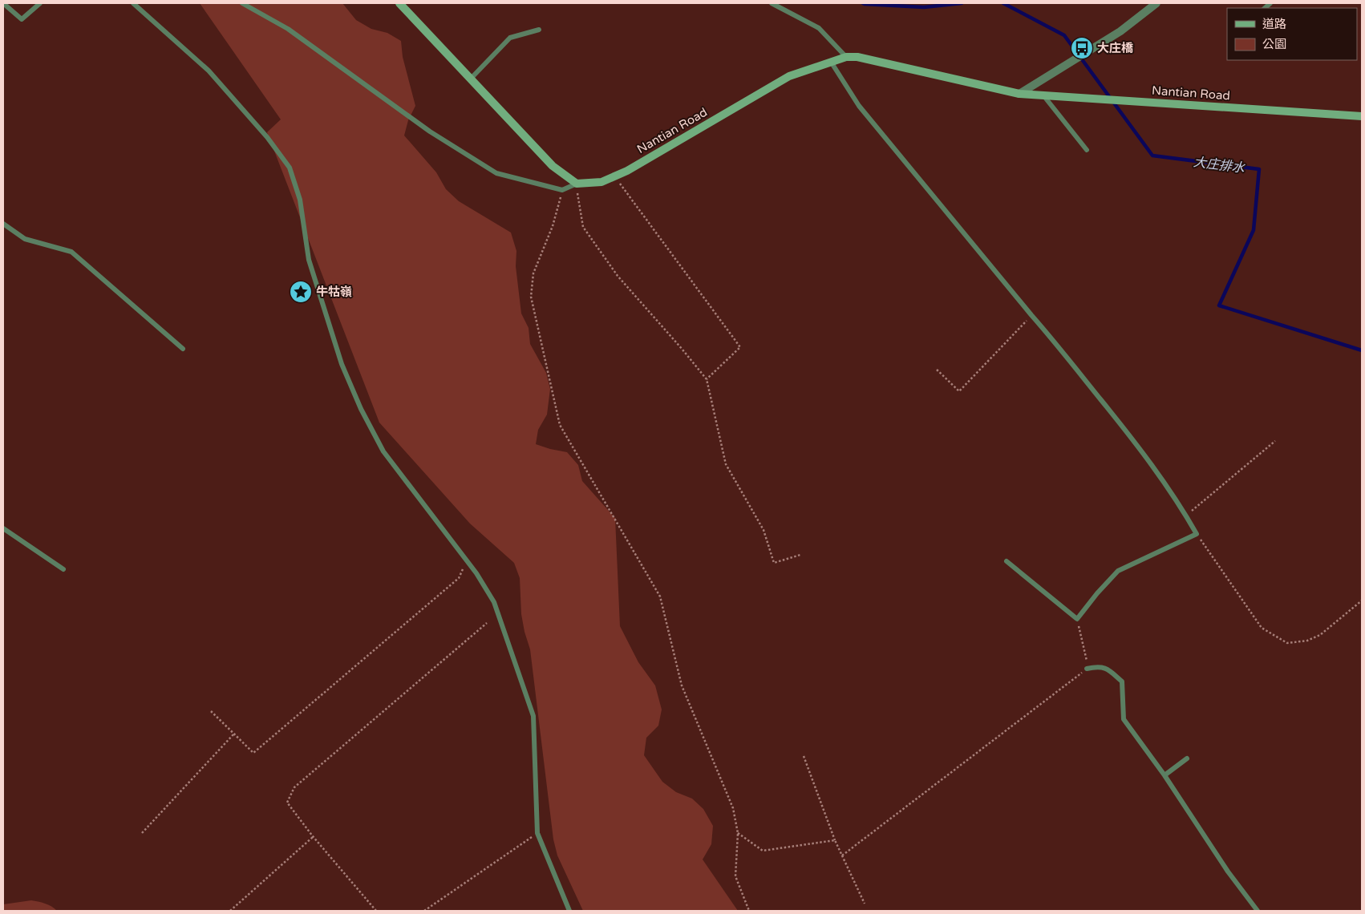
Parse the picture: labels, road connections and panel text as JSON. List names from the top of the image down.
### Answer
{
  "streets": {
    "main road": ["Nantian Road"]
  },
  "water": ["大庄排水"],
  "places": {
    "bus stop": ["大庄橋"],
    "place": ["牛牯嶺"]
  },
  "legend": ["道路", "公園"]
}
